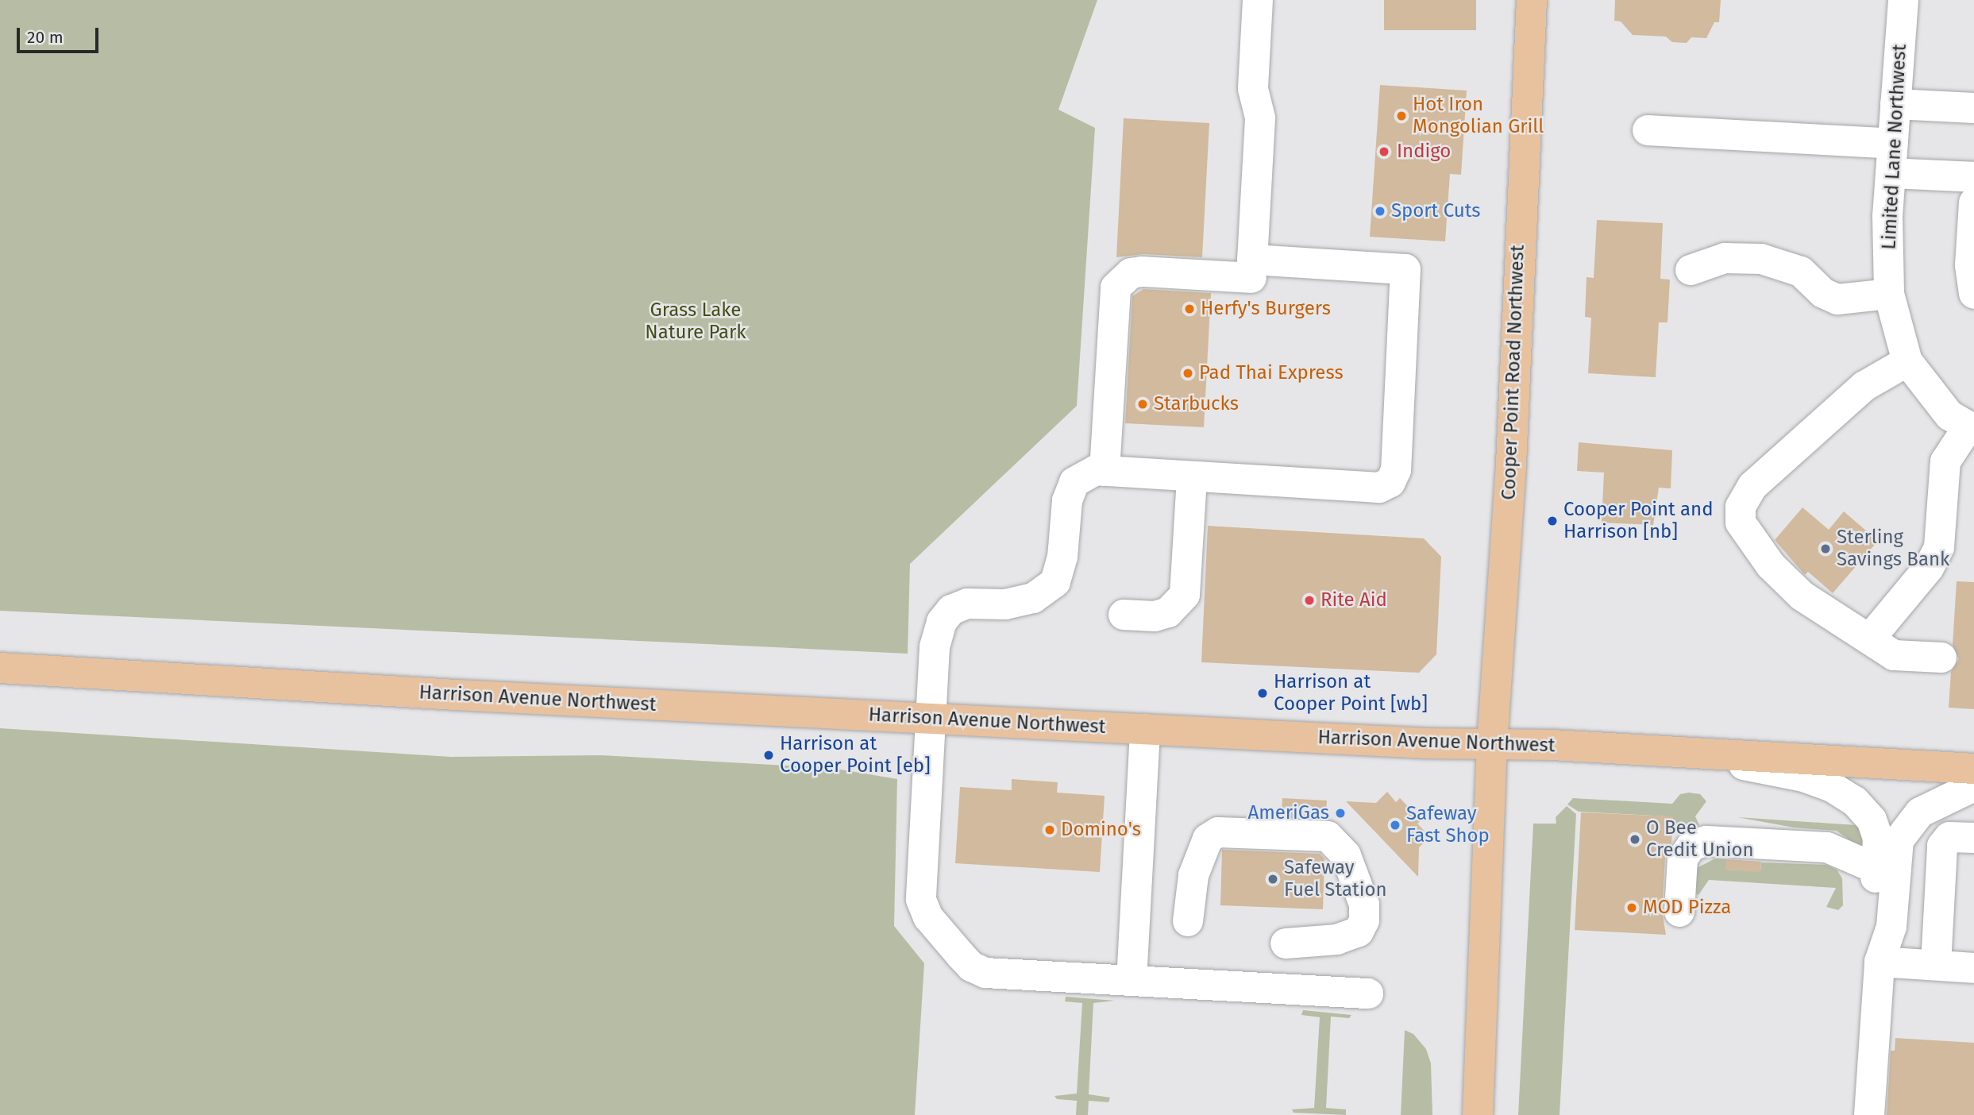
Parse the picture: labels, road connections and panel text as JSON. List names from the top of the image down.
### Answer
{
  "streets": {
    "main road": ["Cooper Point Road Northwest", "Harrison Avenue Northwest"],
    "street": ["Limited Lane Northwest"]
  },
  "crossings": [
    ["Cooper Point Road Northwest", "Harrison Avenue Northwest"]
  ],
  "parks": ["Grass Lake Nature Park"],
  "places": [
    "Hot Iron Mongolian Grill",
    "Indigo",
    "Sport Cuts",
    "Herfy's Burgers",
    "Pad Thai Express",
    "Starbucks",
    "Cooper Point and Harrison [nb]",
    "Sterling Savings Bank",
    "Rite Aid",
    "Harrison at Cooper Point [wb]",
    "Harrison at Cooper Point [eb]",
    "AmeriGas",
    "Safeway Fast Shop",
    "Domino's",
    "O Bee Credit Union",
    "Safeway Fuel Station",
    "MOD Pizza"
  ],
  "scale_bar": "20 m"
}
